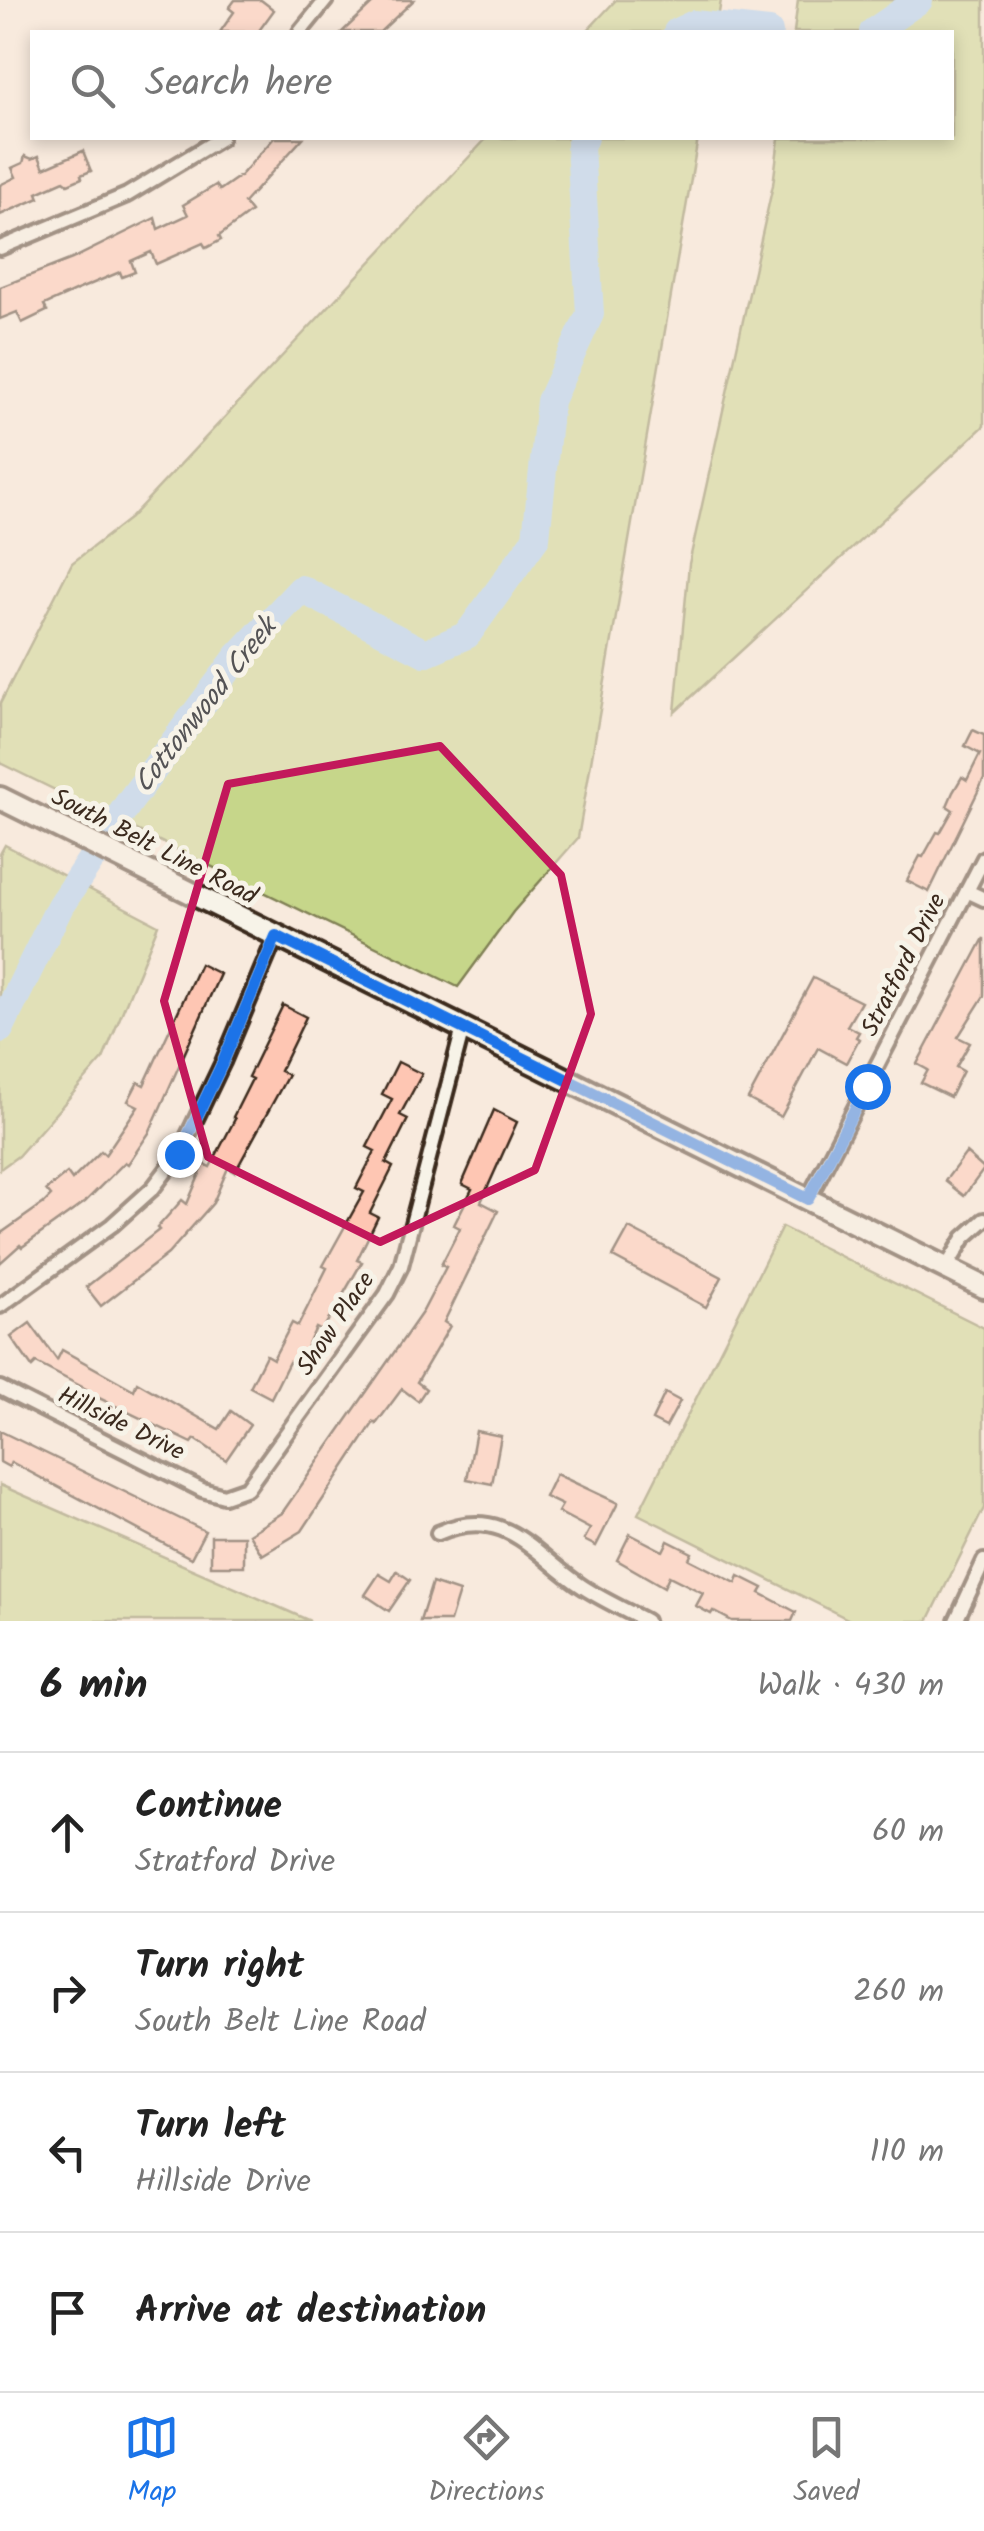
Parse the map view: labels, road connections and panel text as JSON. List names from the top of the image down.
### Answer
{
  "streets": {
    "main road": ["South Belt Line Road"],
    "street": ["Stratford Drive", "Show Place", "Hillside Drive"]
  },
  "crossings": [
    ["South Belt Line Road", "Stratford Drive"],
    ["South Belt Line Road", "Show Place"],
    ["Show Place", "Hillside Drive"]
  ],
  "water": ["Cottonwood Creek"],
  "page": {
    "search": "Search here",
    "heading": ["6 min", "Walk · 430 m"],
    "list": [
      ["Continue", "Stratford Drive", "60 m"],
      ["Turn right", "South Belt Line Road", "260 m"],
      ["Turn left", "Hillside Drive", "110 m"],
      "Arrive at destination"
    ],
    "nav": ["Map", "Directions", "Saved"]
  }
}
